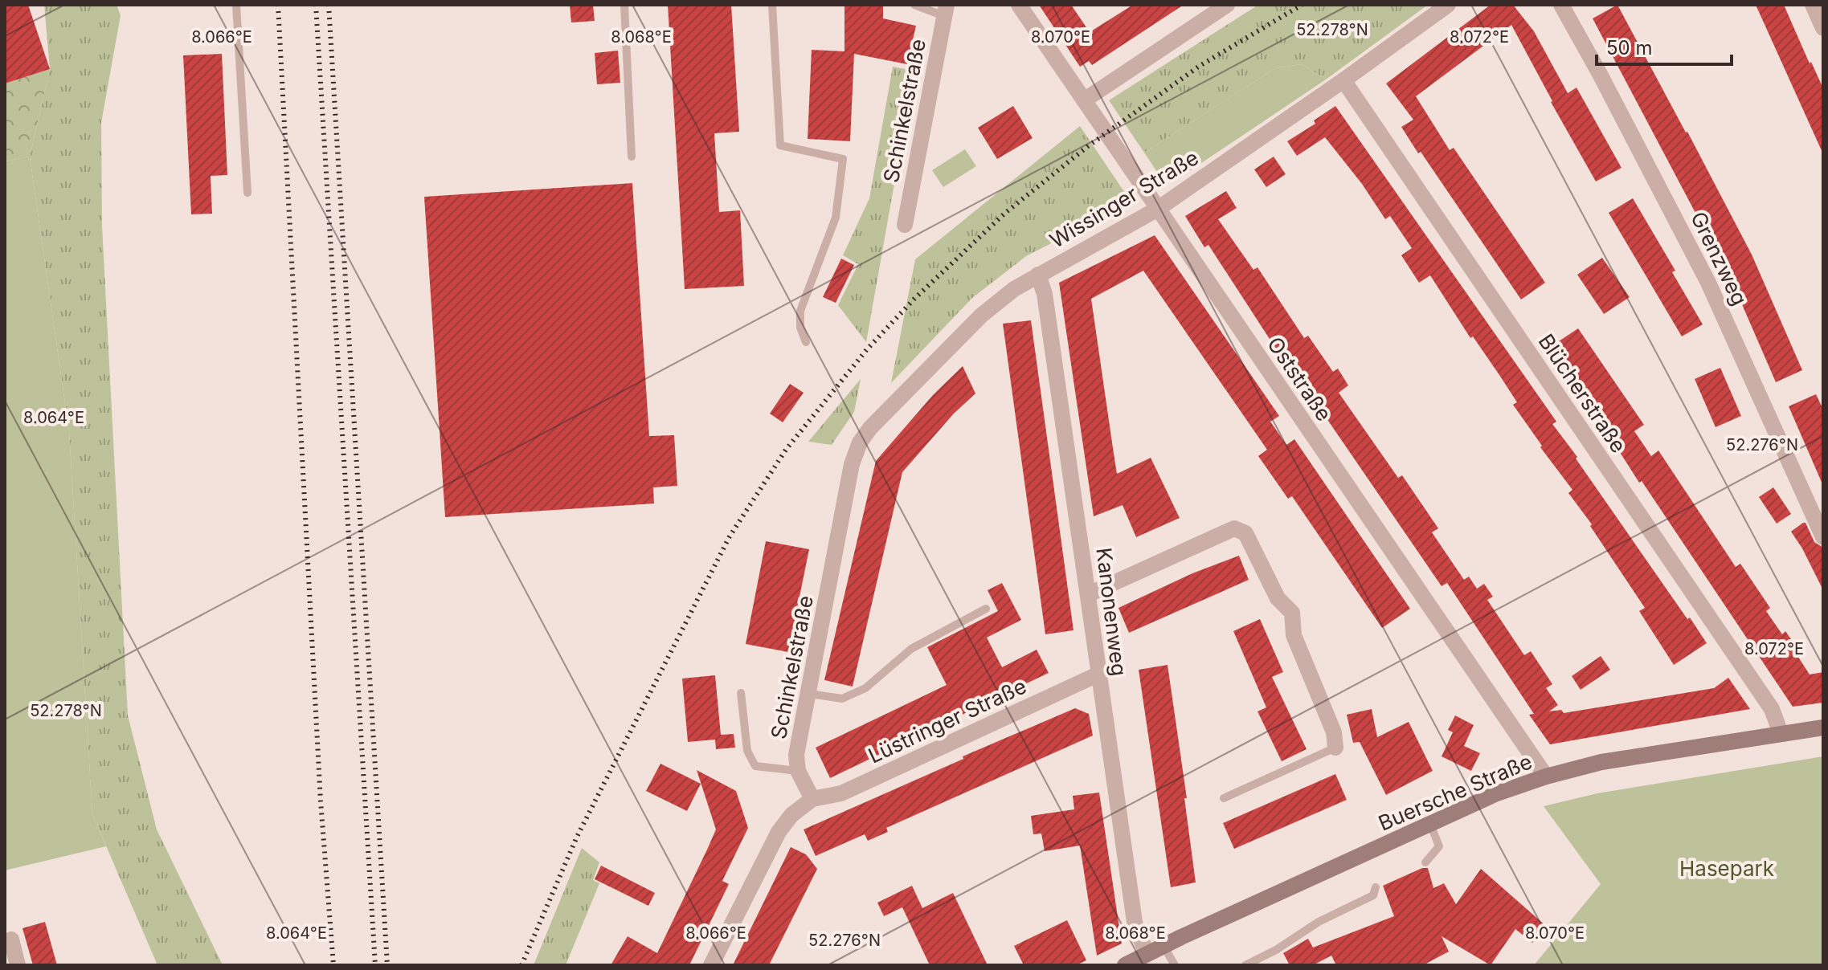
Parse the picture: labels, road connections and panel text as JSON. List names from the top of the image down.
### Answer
{
  "streets": {
    "main road": ["Buersche Straße"],
    "street": [
      "Schinkelstraße",
      "Wissinger Straße",
      "Grenzweg",
      "Oststraße",
      "Blücherstraße",
      "Kanonenweg",
      "Lüstringer Straße"
    ]
  },
  "crossings": [
    ["Schinkelstraße", "Wissinger Straße"],
    ["Schinkelstraße", "Lüstringer Straße"],
    ["Wissinger Straße", "Oststraße"],
    ["Wissinger Straße", "Blücherstraße"],
    ["Wissinger Straße", "Kanonenweg"],
    ["Oststraße", "Buersche Straße"],
    ["Blücherstraße", "Buersche Straße"],
    ["Kanonenweg", "Lüstringer Straße"],
    ["Kanonenweg", "Buersche Straße"]
  ],
  "parks": ["Hasepark"],
  "scale_bar": "50 m",
  "coordinates": [
    "52.278°N",
    "8.066°E",
    "8.068°E",
    "8.070°E",
    "8.072°E",
    "8.064°E",
    "52.276°N"
  ]
}
